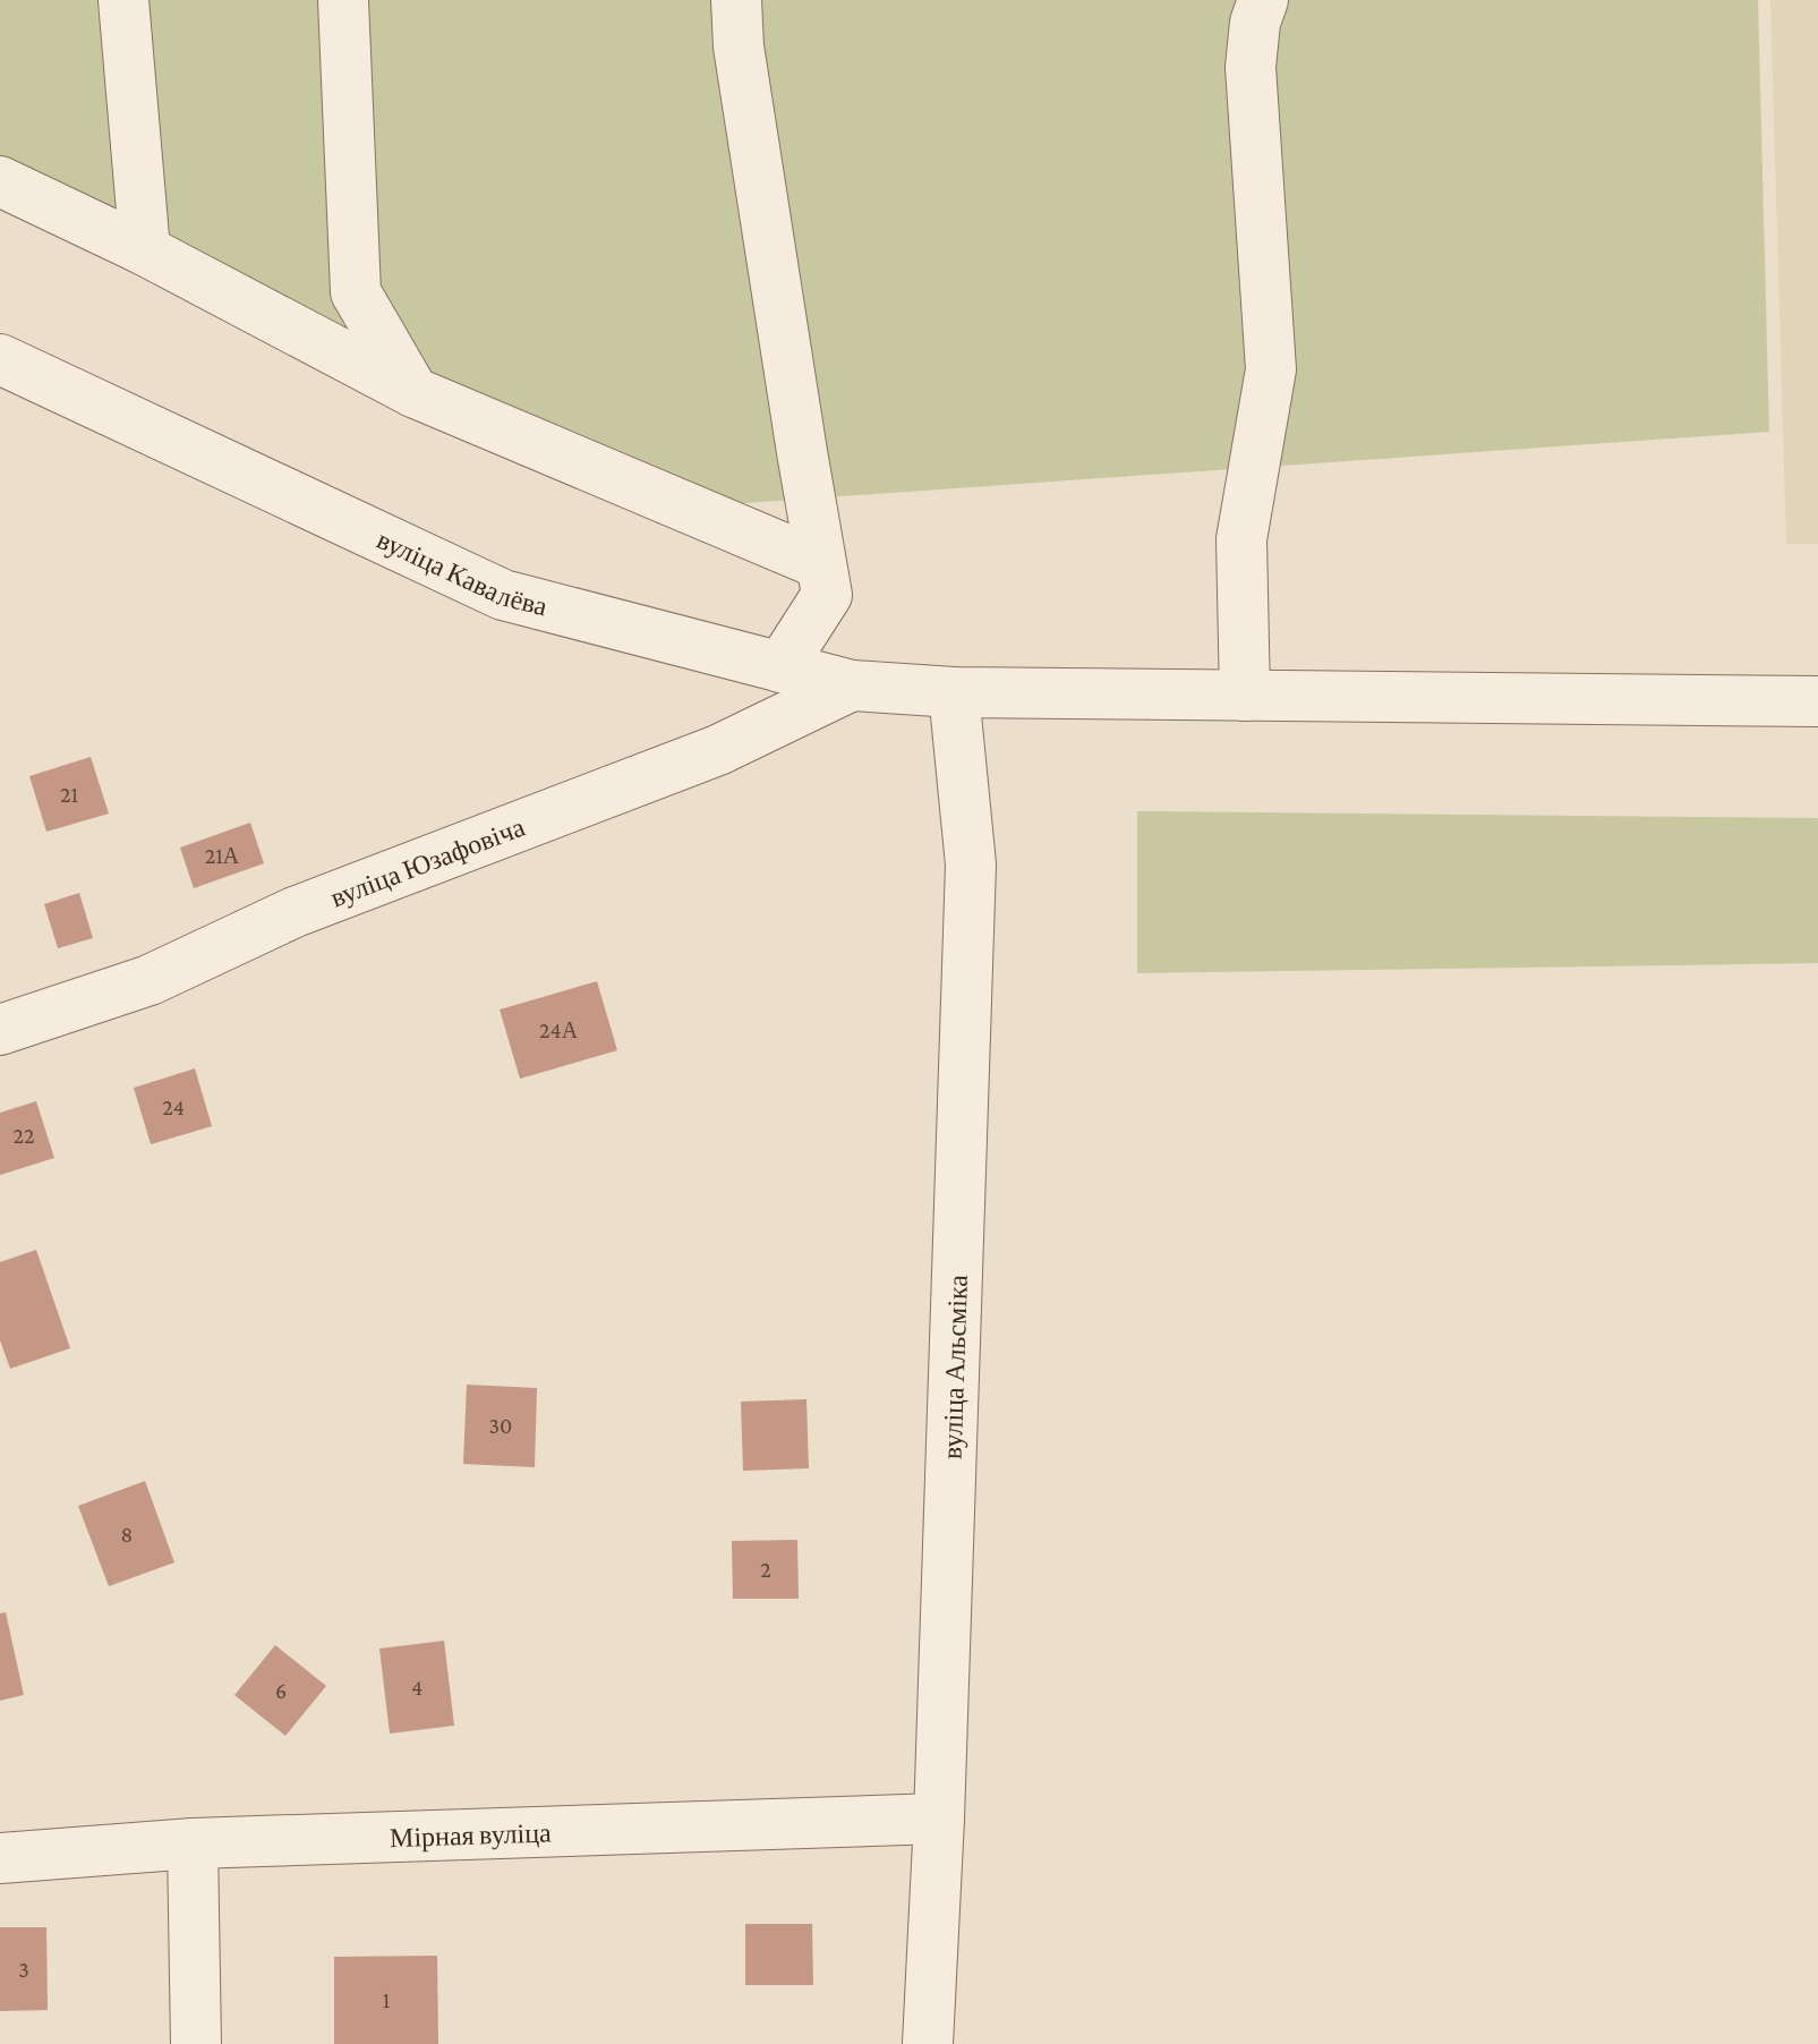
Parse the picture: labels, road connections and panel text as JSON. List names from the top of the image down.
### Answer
{
  "streets": {
    "street": [
      "вуліца Кавалёва",
      "вуліца Юзафовіча",
      "вуліца Альсміка",
      "Мірная вуліца"
    ]
  },
  "crossings": [
    ["вуліца Кавалёва", "вуліца Юзафовіча"],
    ["вуліца Кавалёва", "вуліца Альсміка"],
    ["вуліца Альсміка", "Мірная вуліца"]
  ],
  "house_numbers": [
    "21",
    "21А",
    "24А",
    "24",
    "22",
    "30",
    "8",
    "2",
    "4",
    "6",
    "3",
    "1"
  ]
}
